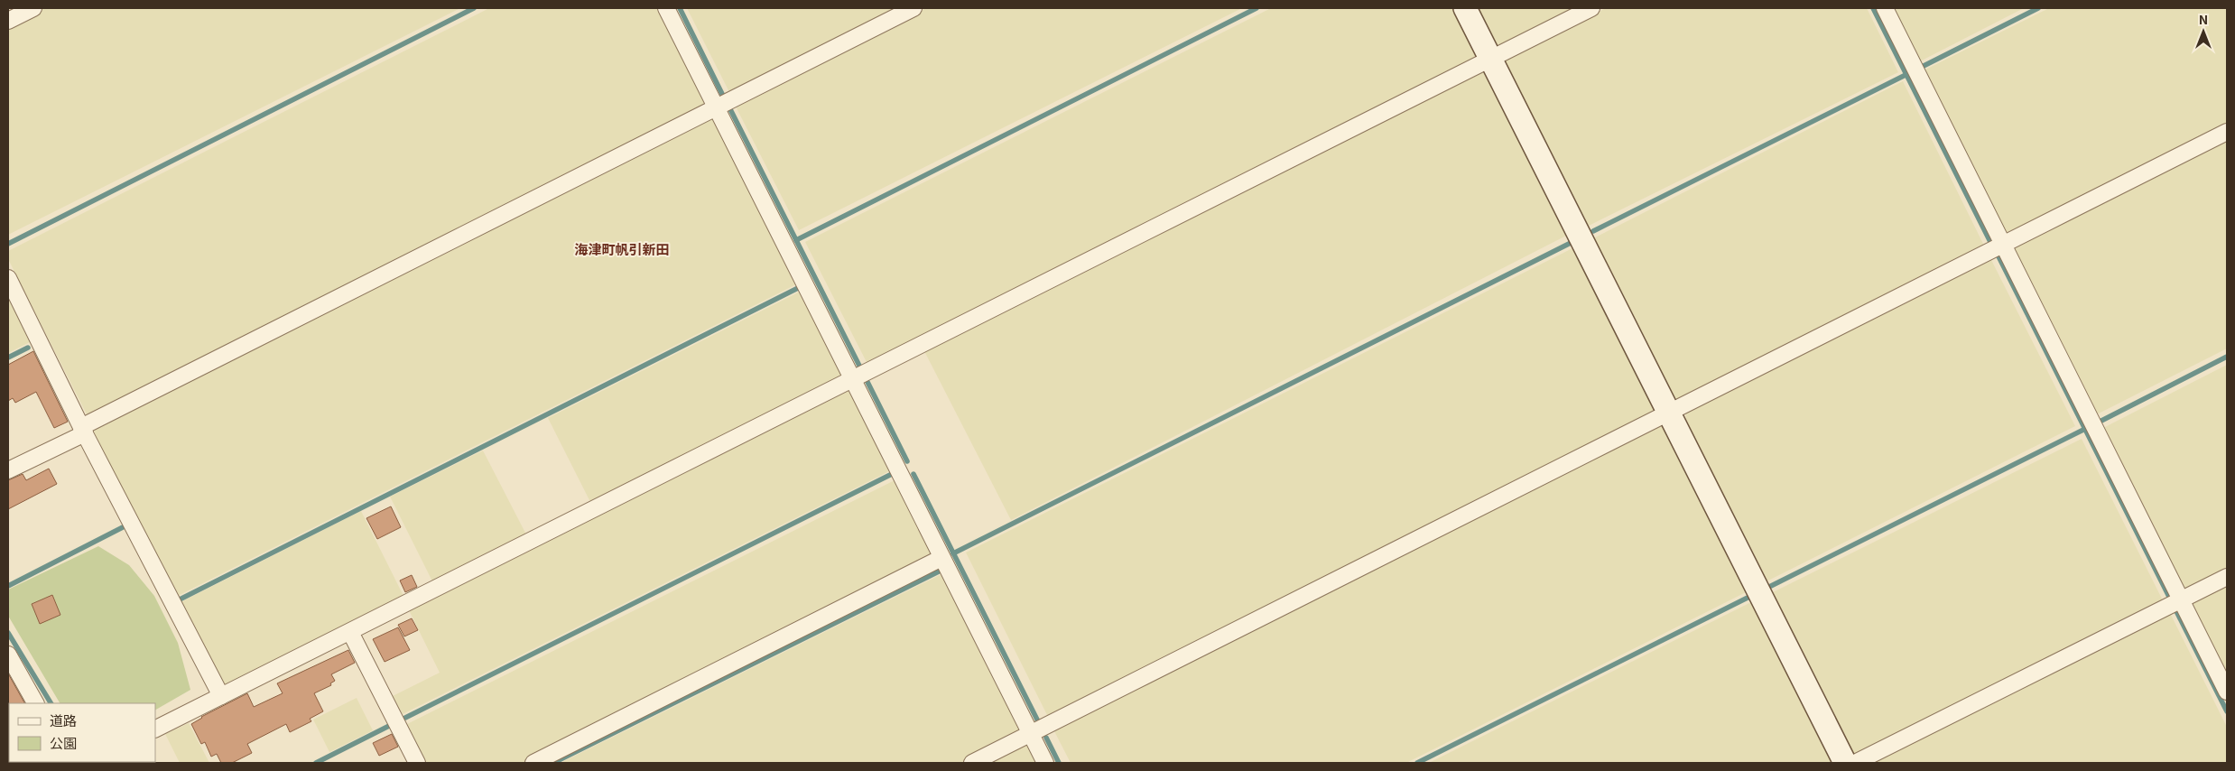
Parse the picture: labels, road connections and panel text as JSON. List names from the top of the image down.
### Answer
{
  "districts": ["海津町帆引新田"],
  "legend": ["道路", "公園"],
  "north": "top"
}
